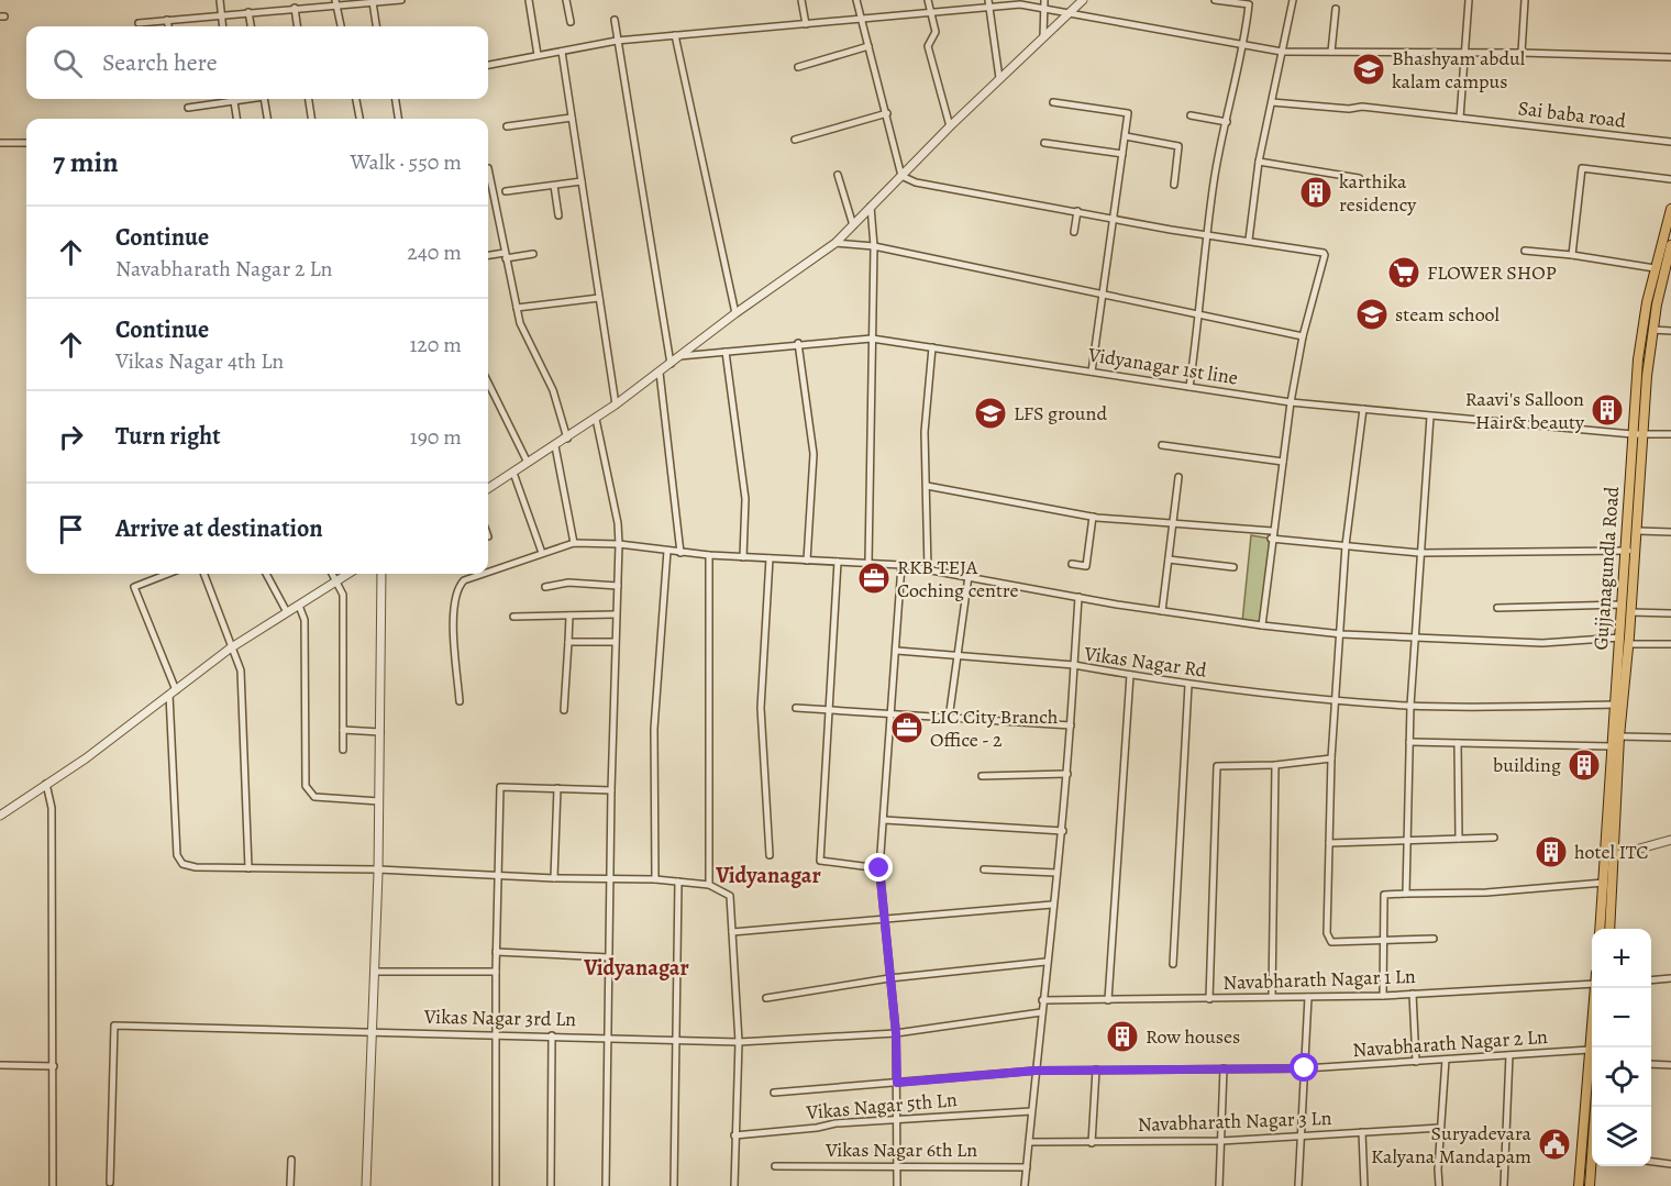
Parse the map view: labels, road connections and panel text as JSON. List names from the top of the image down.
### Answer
{
  "streets": {
    "main road": ["Gujjanagundla Road"],
    "street": [
      "Sai baba road",
      "Vidyanagar 1st line",
      "Vikas Nagar Rd",
      "Navabharath Nagar 1 Ln",
      "Vikas Nagar 3rd Ln",
      "Navabharath Nagar 2 Ln",
      "Vikas Nagar 5th Ln",
      "Navabharath Nagar 3 Ln",
      "Vikas Nagar 6th Ln"
    ]
  },
  "crossings": [
    ["Vidyanagar 1st line", "Gujjanagundla Road"],
    ["Gujjanagundla Road", "Vikas Nagar Rd"],
    ["Vikas Nagar Rd", "Navabharath Nagar 1 Ln"],
    ["Vikas Nagar Rd", "Vikas Nagar 3rd Ln"],
    ["Vikas Nagar Rd", "Navabharath Nagar 2 Ln"],
    ["Vikas Nagar Rd", "Vikas Nagar 5th Ln"],
    ["Vikas Nagar Rd", "Navabharath Nagar 3 Ln"],
    ["Vikas Nagar Rd", "Vikas Nagar 6th Ln"]
  ],
  "districts": ["Vidyanagar", "Vidyanagar"],
  "places": {
    "school or university": ["Bhashyam abdul kalam campus", "steam school", "LFS ground"],
    "building": [
      "karthika residency",
      "Raavi's Salloon Hair& beauty",
      "building",
      "hotel ITC",
      "Row houses"
    ],
    "supermarket": ["FLOWER SHOP"],
    "office": ["RKB TEJA Coching centre", "LIC City Branch Office - 2"],
    "public building": ["Suryadevara Kalyana Mandapam"]
  },
  "page": {
    "search": "Search here",
    "heading": ["7 min", "Walk · 550 m"],
    "list": [
      ["Continue", "Navabharath Nagar 2 Ln", "240 m"],
      ["Continue", "Vikas Nagar 4th Ln", "120 m"],
      ["Turn right", "190 m"],
      "Arrive at destination"
    ],
    "map_buttons": ["+", "−"]
  }
}
